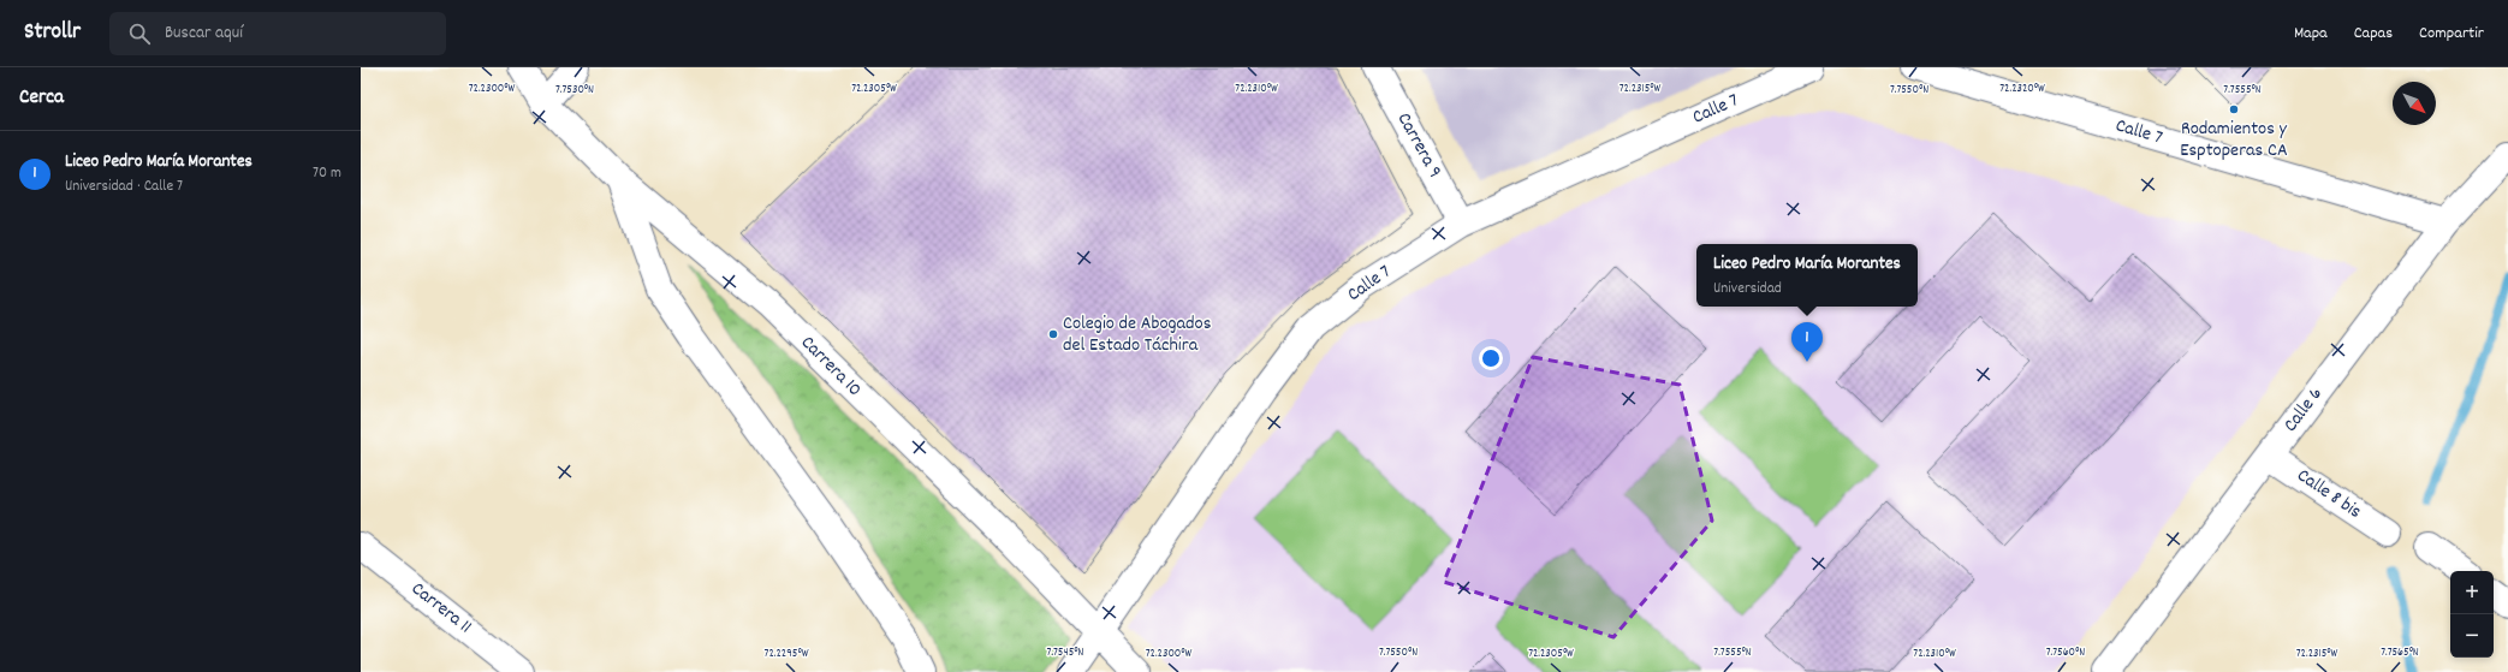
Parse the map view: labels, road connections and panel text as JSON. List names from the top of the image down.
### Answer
{
  "streets": {
    "street": [
      "Calle 7",
      "Carrera 9",
      "Carrera 10",
      "Calle 6",
      "Calle 8 bis",
      "Carrera 11"
    ]
  },
  "crossings": [
    ["Calle 7", "Carrera 9"],
    ["Calle 7", "Carrera 10"],
    ["Calle 7", "Calle 6"],
    ["Calle 6", "Calle 8 bis"]
  ],
  "places": ["Rodamientos y Esptoperas CA", "Colegio de Abogados del Estado Táchira"],
  "north": "bottom right",
  "page": {
    "header": "Strollr",
    "search": "Buscar aquí",
    "nav": ["Mapa", "Capas", "Compartir"],
    "heading": "Cerca",
    "list": [
      {
        "mark": "1",
        "name": "Liceo Pedro María Morantes",
        "note": "Universidad · Calle 7",
        "value": "70 m"
      }
    ],
    "popup": ["Liceo Pedro María Morantes", "Universidad"],
    "pins": "1",
    "map_buttons": ["+", "−"]
  },
  "coordinates": [
    "72.2300°W",
    "72.2305°W",
    "72.2310°W",
    "72.2315°W",
    "72.2320°W",
    "7.7530°N",
    "7.7550°N",
    "7.7555°N",
    "7.7545°N",
    "7.7560°N",
    "7.7565°N",
    "72.2295°W"
  ]
}
